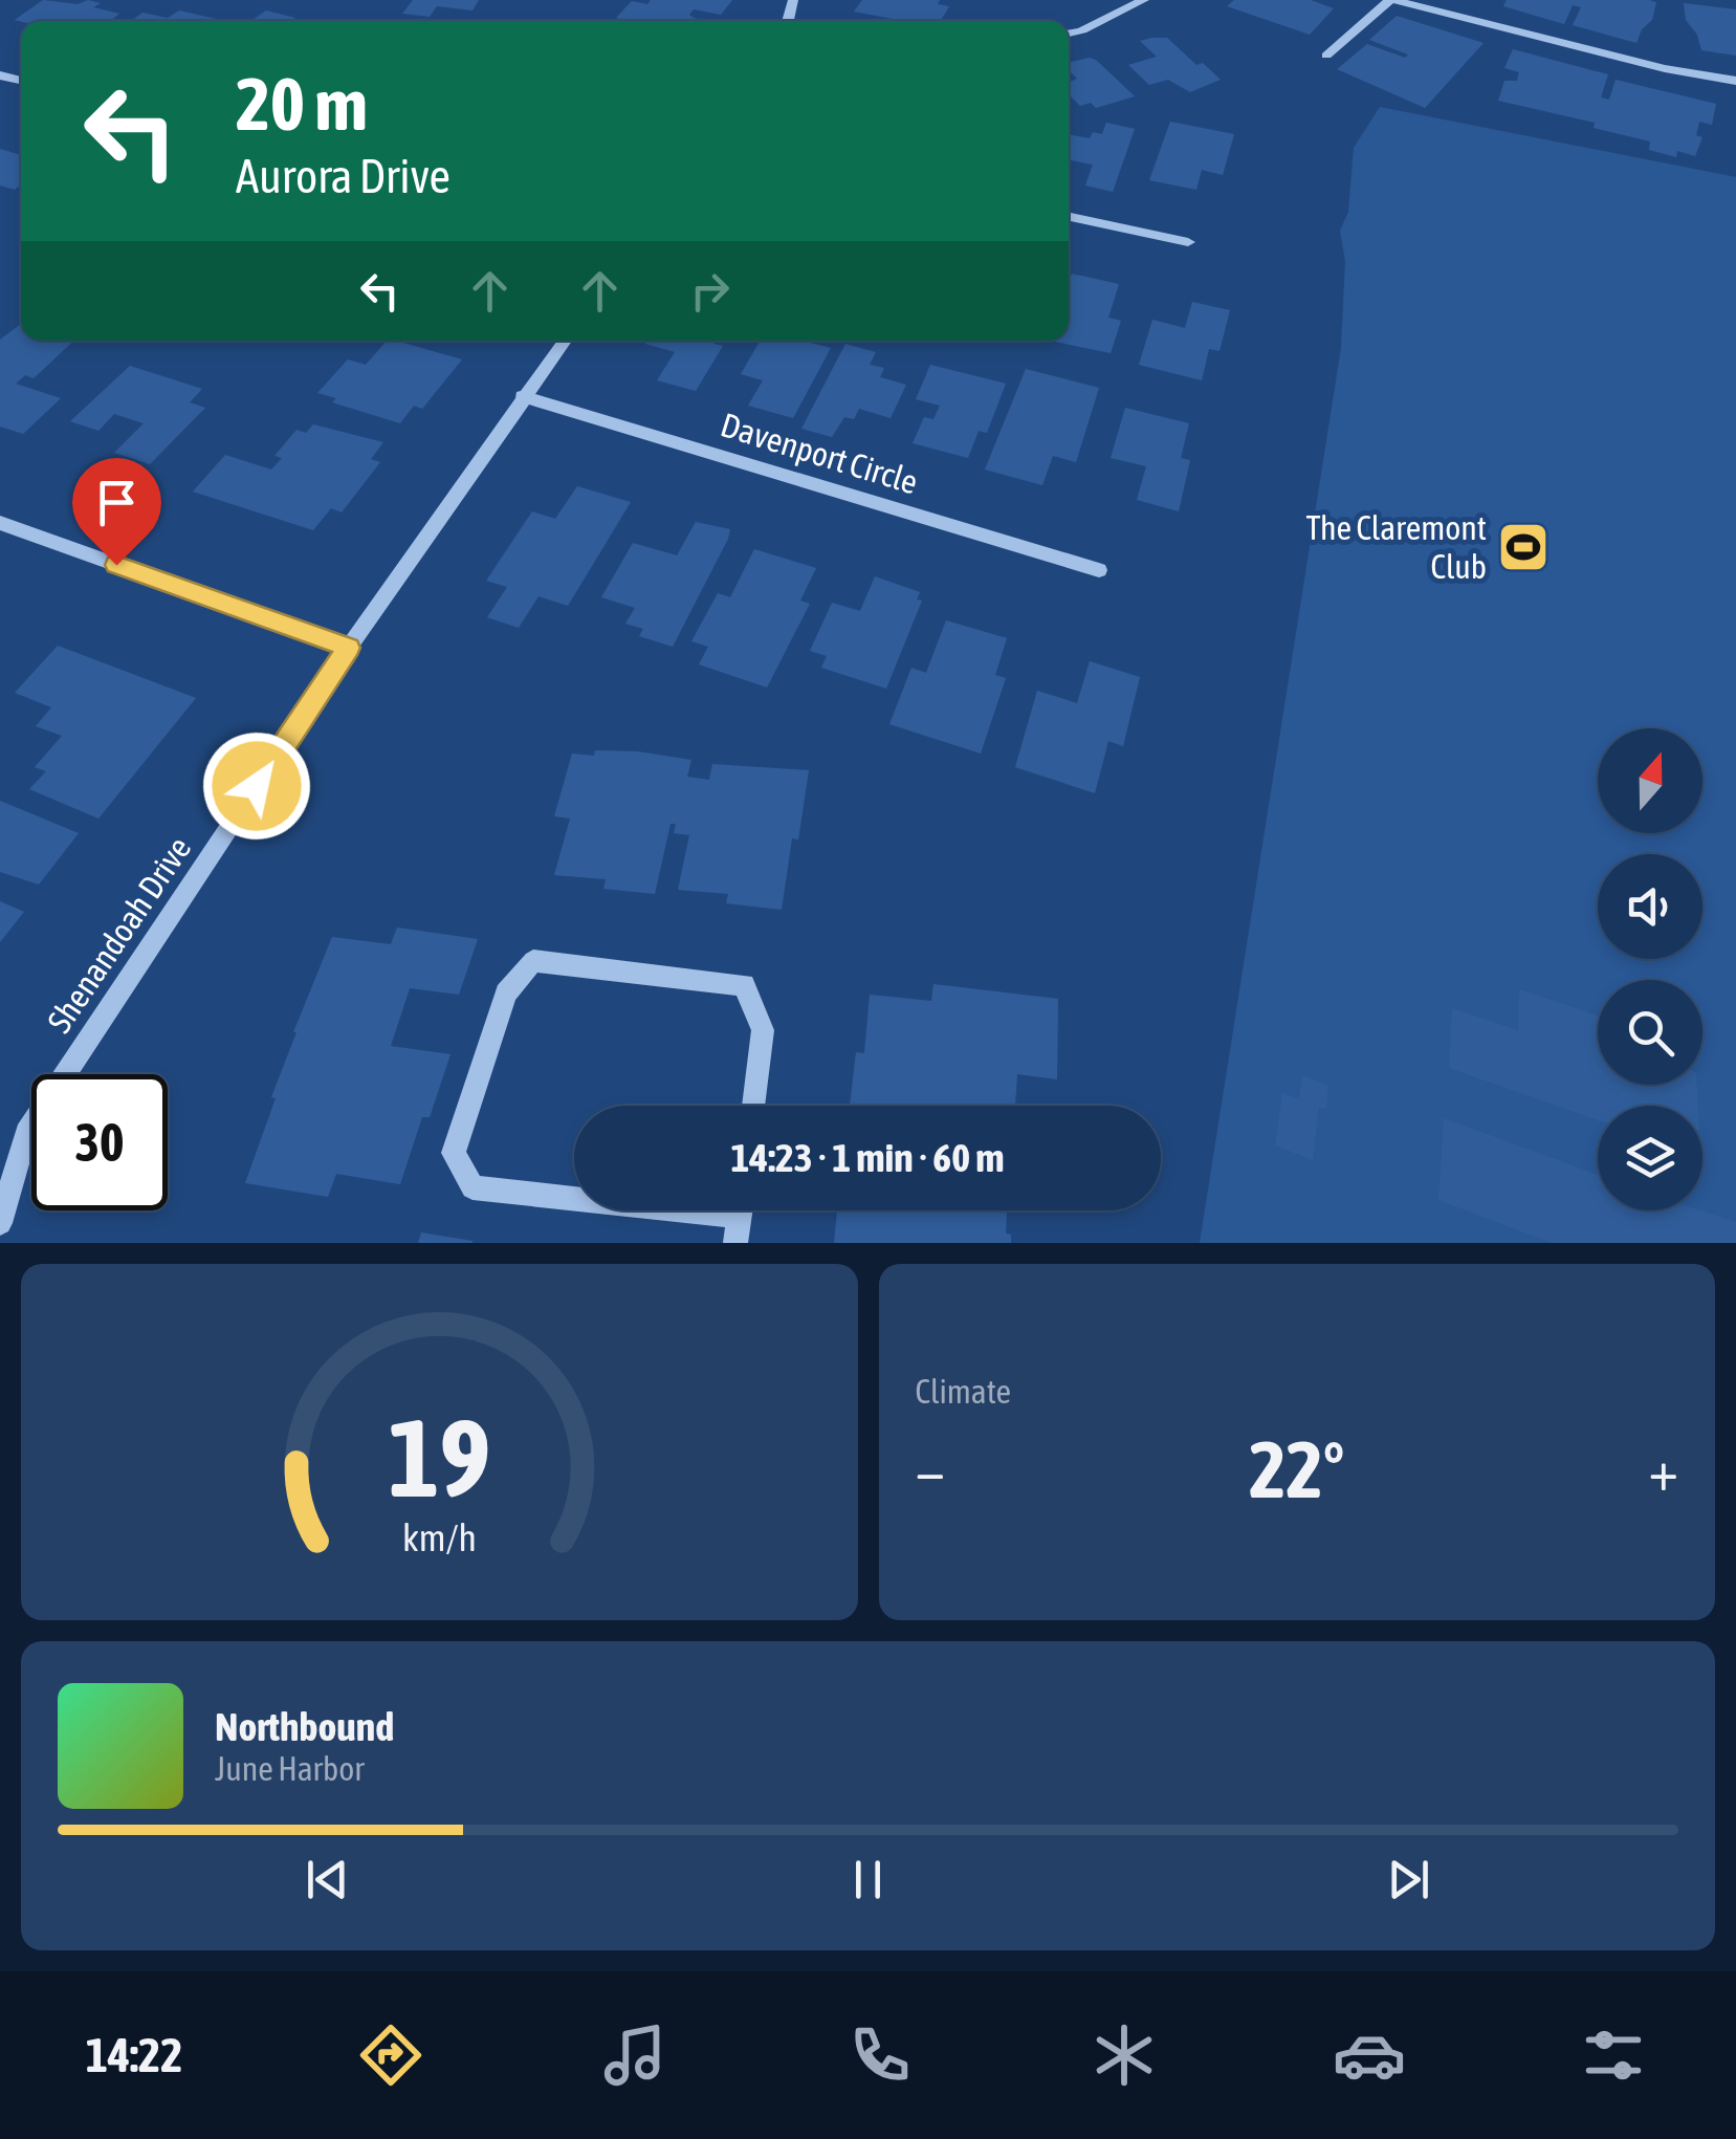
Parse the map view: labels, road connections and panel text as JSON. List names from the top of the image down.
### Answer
{
  "streets": {
    "street": ["Davenport Circle", "Shenandoah Drive"]
  },
  "crossings": [
    ["Davenport Circle", "Shenandoah Drive"]
  ],
  "places": {
    "sports": ["The Claremont Club"]
  },
  "north": "top",
  "page": {
    "turn": ["20 m", "Aurora Drive"],
    "limit": "30",
    "trip": "14:23 · 1 min · 60 m",
    "tile": "Climate",
    "heat": ["−", "22°", "+"],
    "song": ["Northbound", "June Harbor"],
    "tabs": "14:22",
    "gauge": ["19", "km/h"]
  }
}
